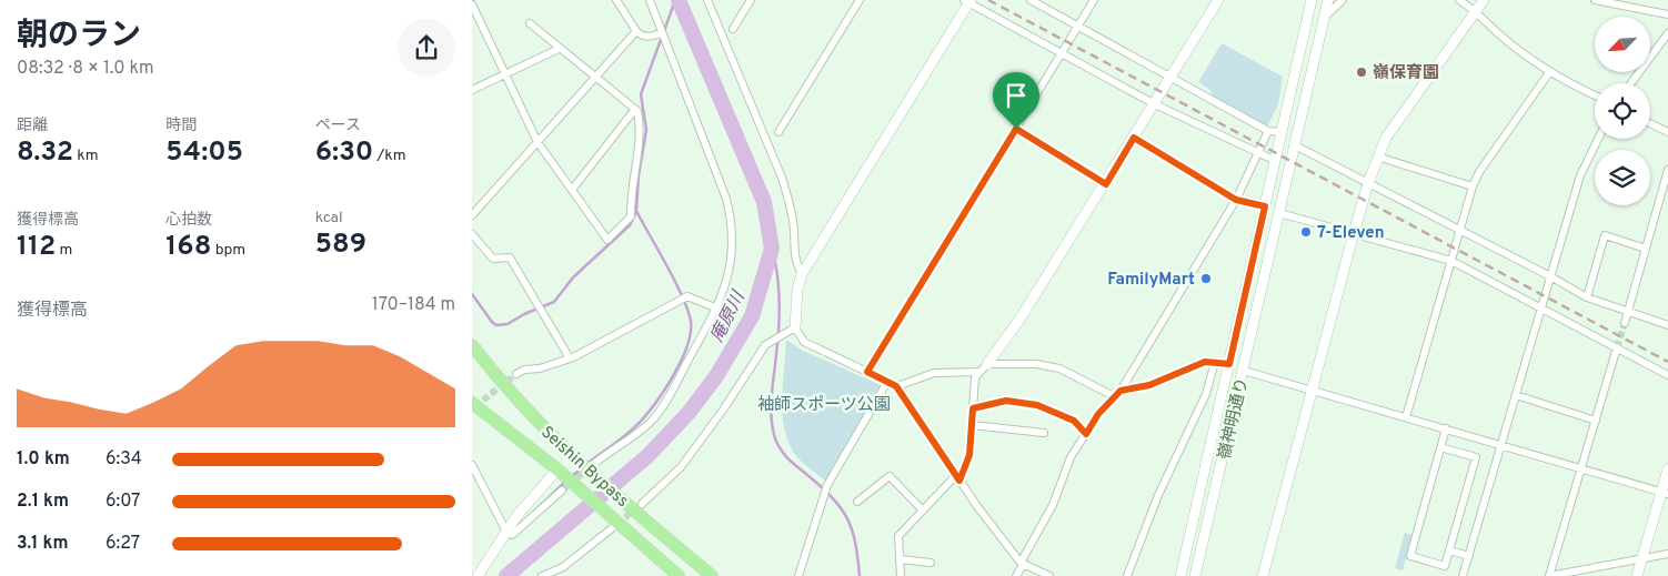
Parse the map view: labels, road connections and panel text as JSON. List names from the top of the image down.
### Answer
{
  "streets": {
    "highway": ["Seishin Bypass"],
    "street": ["嶺神明通り"]
  },
  "water": ["庵原川"],
  "parks": ["袖師スポーツ公園"],
  "places": ["嶺保育園", "7-Eleven", "FamilyMart"],
  "north": "bottom left",
  "page": {
    "heading": ["朝のラン", "08:32 · 8 × 1.0 km"],
    "stats": [
      ["距離", "8.32 km"],
      ["時間", "54:05"],
      ["ペース", "6:30 /km"],
      ["獲得標高", "112 m"],
      ["心拍数", "168 bpm"],
      ["kcal", "589"]
    ],
    "chart": ["獲得標高", "170–184 m"],
    "list": [
      {
        "name": "1.0 km",
        "note": "6:34"
      },
      {
        "name": "2.1 km",
        "note": "6:07"
      },
      {
        "name": "3.1 km",
        "note": "6:27"
      }
    ]
  }
}
